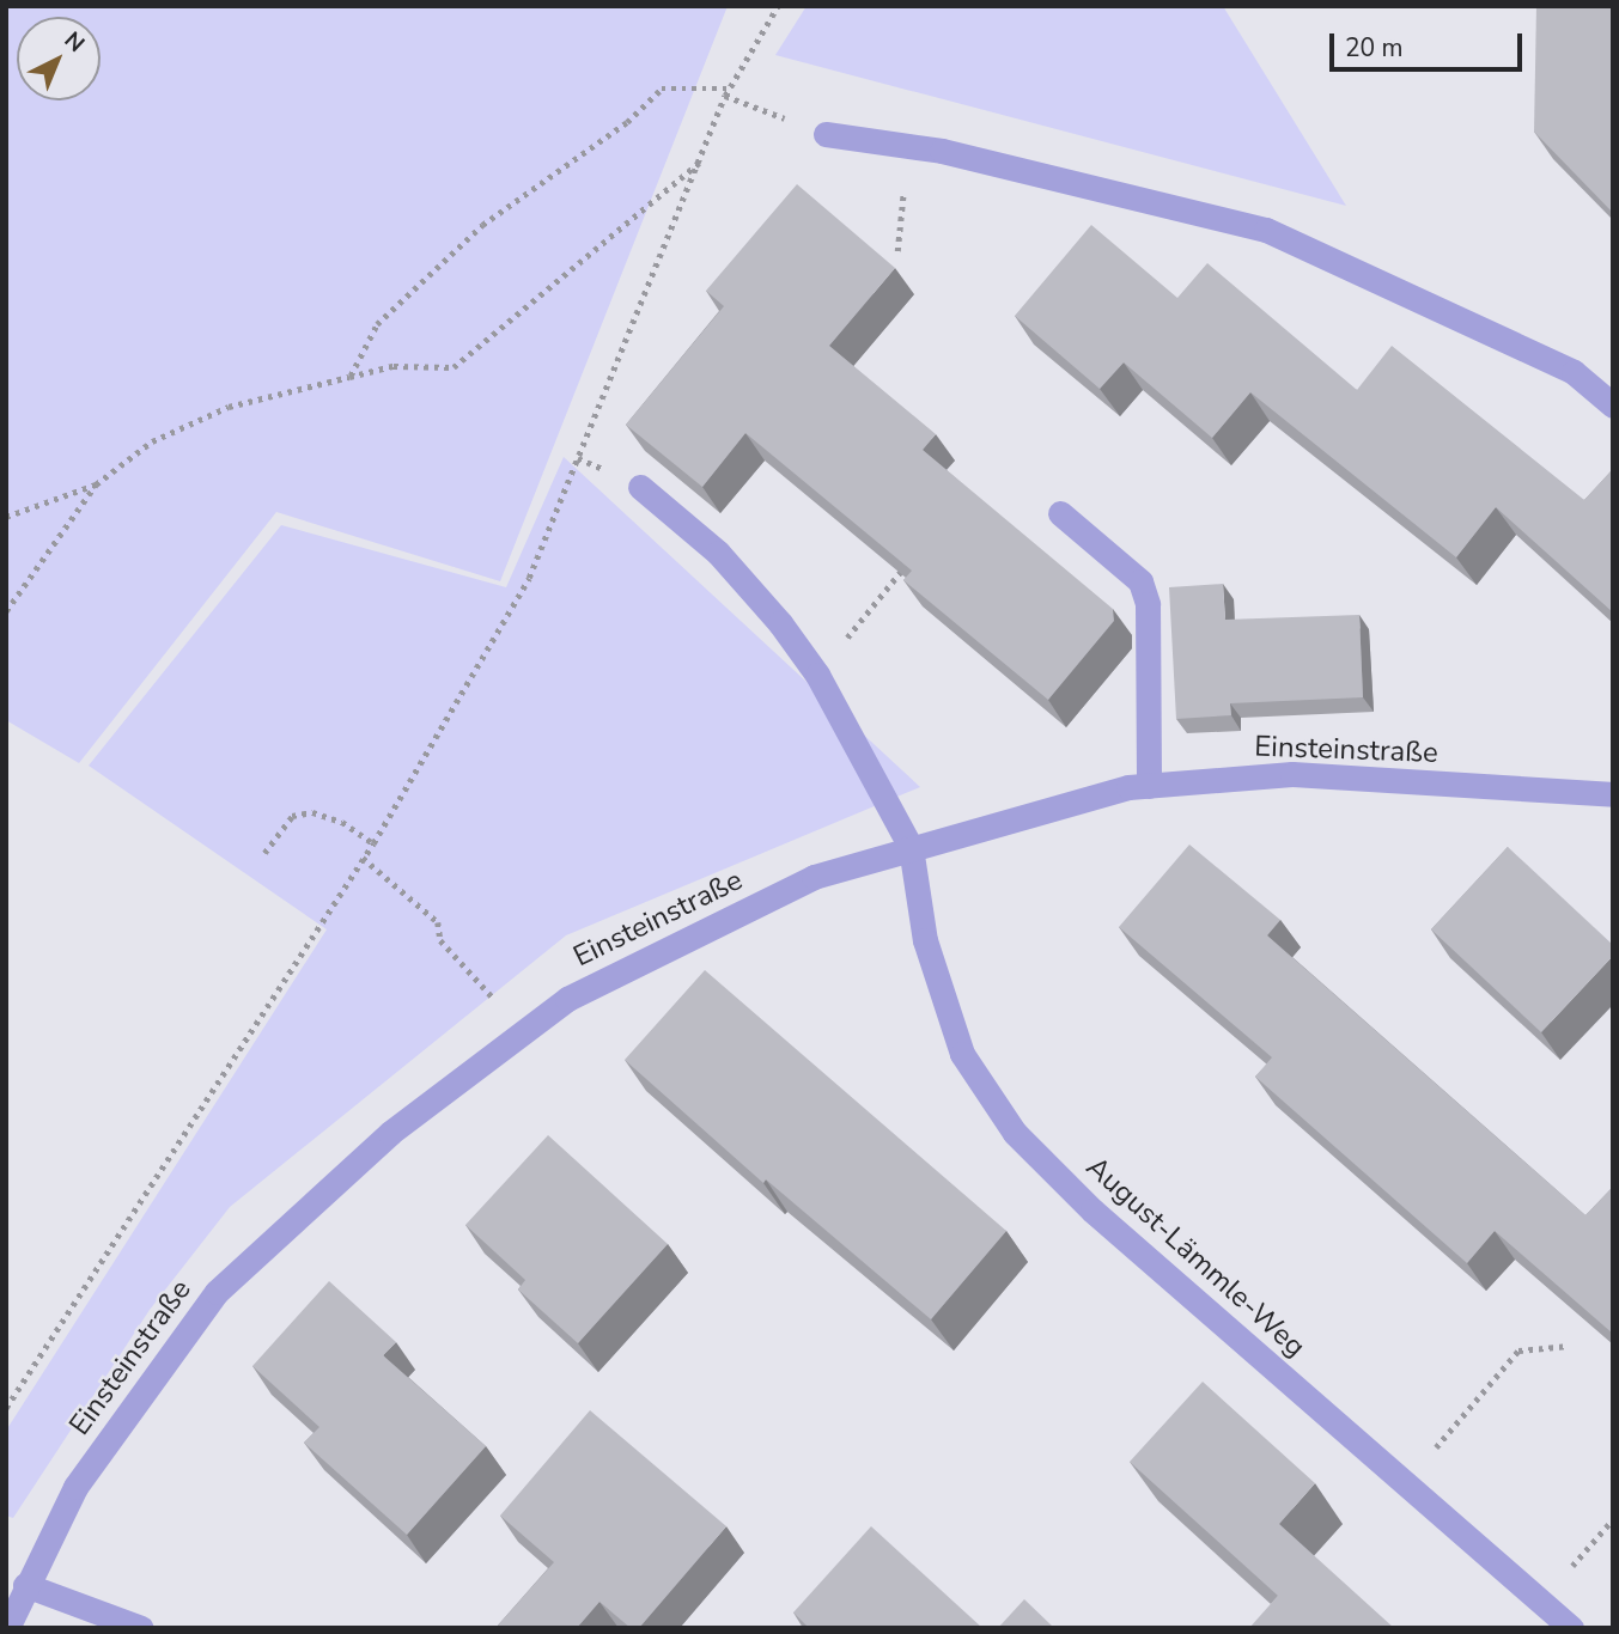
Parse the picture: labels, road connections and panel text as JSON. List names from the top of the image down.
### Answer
{
  "streets": {
    "street": ["Einsteinstraße", "August-Lämmle-Weg"]
  },
  "crossings": [
    ["Einsteinstraße", "August-Lämmle-Weg"]
  ],
  "scale_bar": "20 m",
  "north": "top right"
}
